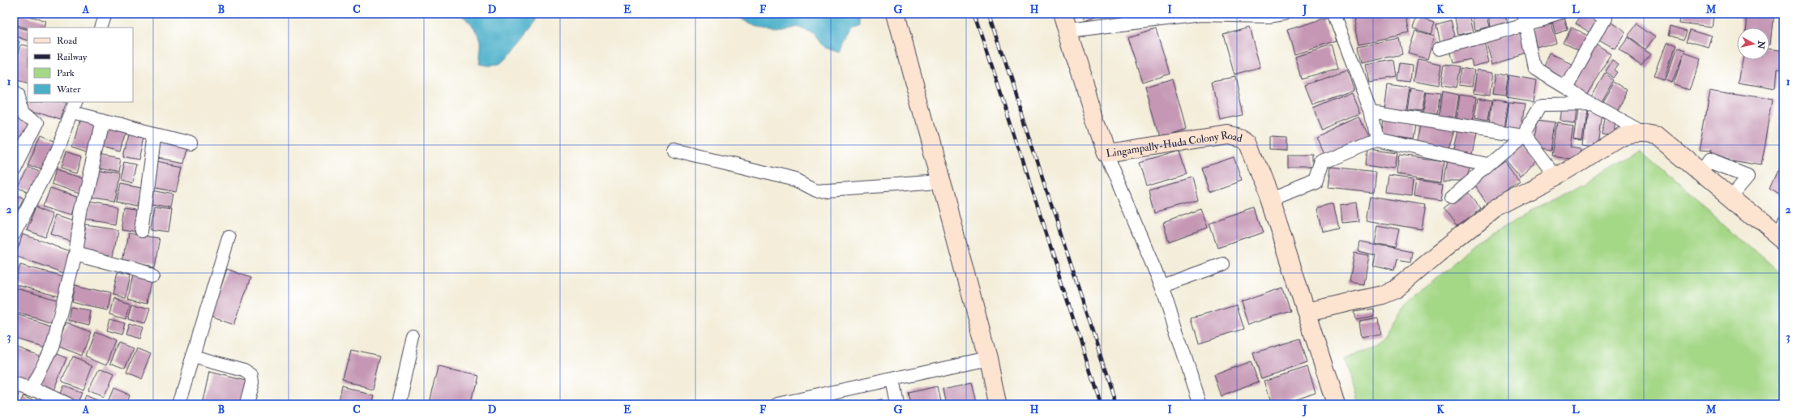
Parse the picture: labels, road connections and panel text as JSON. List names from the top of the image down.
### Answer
{
  "streets": {
    "street": ["Lingampally-Huda Colony Road"]
  },
  "legend": [
    "Road",
    "Railway",
    "Park",
    "Water"
  ],
  "north": "right",
  "grid": {
    "columns": [
      "A",
      "B",
      "C",
      "D",
      "E",
      "F",
      "G",
      "H",
      "I",
      "J",
      "K",
      "L",
      "M"
    ],
    "rows": ["1", "2", "3"]
  }
}
